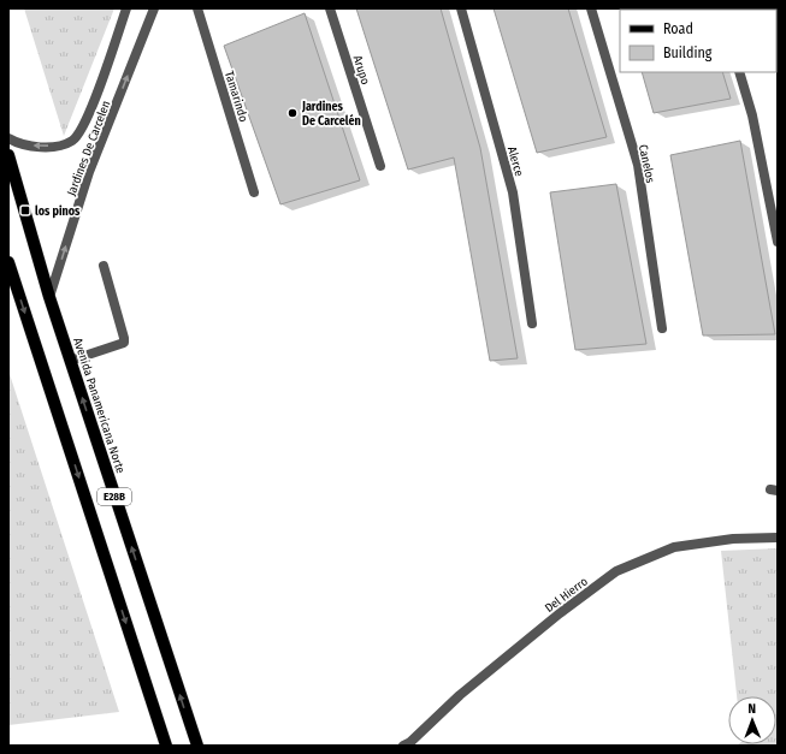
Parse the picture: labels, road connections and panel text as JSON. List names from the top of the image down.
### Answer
{
  "streets": {
    "main road": ["Avenida Panamericana Norte", "E28B"],
    "street": [
      "Arupo",
      "Tamarindo",
      "Jardines De Carcelen",
      "Alerce",
      "Canelos",
      "Del Hierro"
    ]
  },
  "crossings": [
    ["Jardines De Carcelen", "Avenida Panamericana Norte"]
  ],
  "places": {
    "other": ["Jardines De Carcelén"],
    "transit": ["los pinos"]
  },
  "legend": ["Road", "Building"],
  "north": "top"
}
